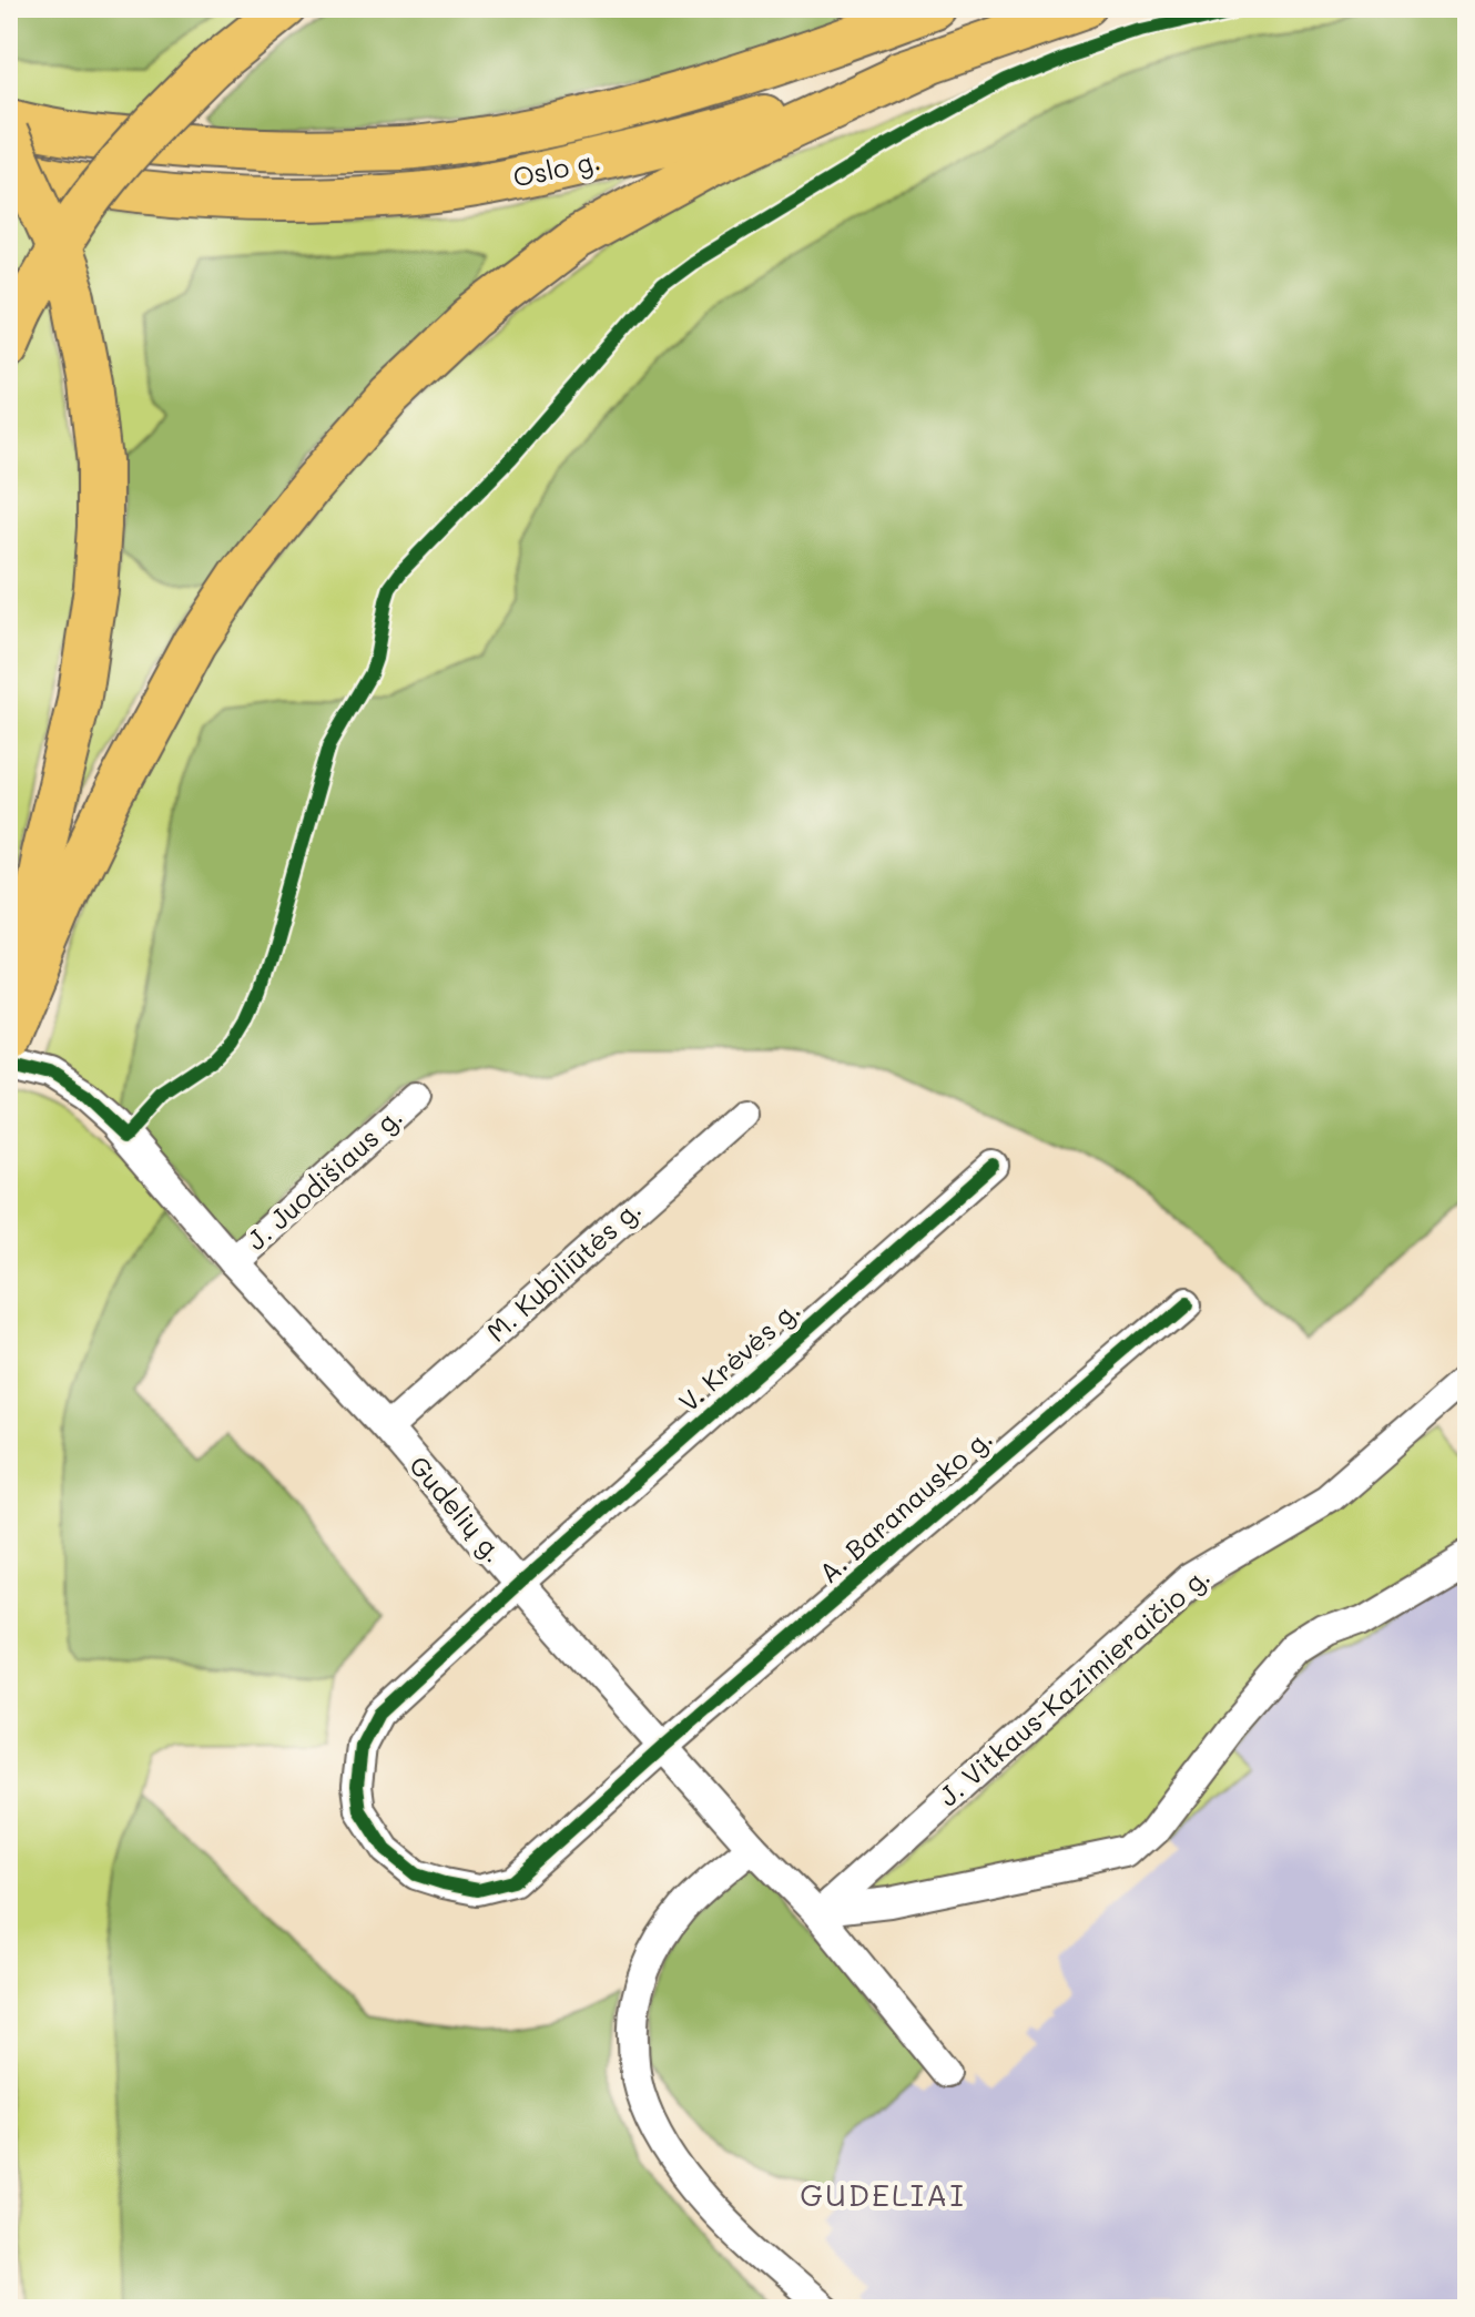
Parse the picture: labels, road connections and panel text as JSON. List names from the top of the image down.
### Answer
{
  "streets": {
    "highway": ["Oslo g."],
    "street": [
      "J. Juodišiaus g.",
      "M. Kubiliūtės g.",
      "V. Krėvės g.",
      "A. Baranausko g.",
      "Gudelių g.",
      "J. Vitkaus-Kazimieraičio g."
    ]
  },
  "crossings": [
    ["J. Juodišiaus g.", "Gudelių g."],
    ["M. Kubiliūtės g.", "Gudelių g."],
    ["V. Krėvės g.", "A. Baranausko g."],
    ["V. Krėvės g.", "Gudelių g."],
    ["A. Baranausko g.", "Gudelių g."],
    ["Gudelių g.", "J. Vitkaus-Kazimieraičio g."]
  ],
  "districts": ["GUDELIAI"]
}
